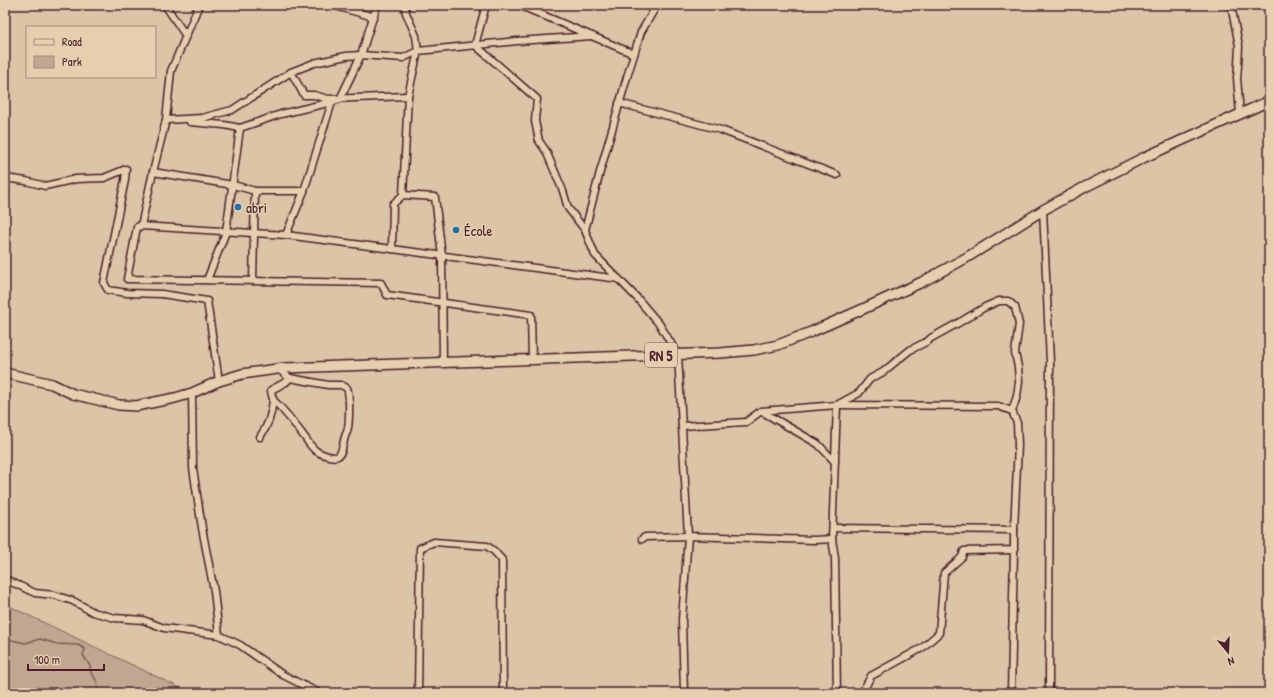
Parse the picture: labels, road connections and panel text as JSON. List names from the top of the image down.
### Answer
{
  "streets": {
    "main road": ["RN 5"]
  },
  "places": ["abri", "École"],
  "legend": ["Road", "Park"],
  "scale_bar": "100 m",
  "north": "bottom"
}
